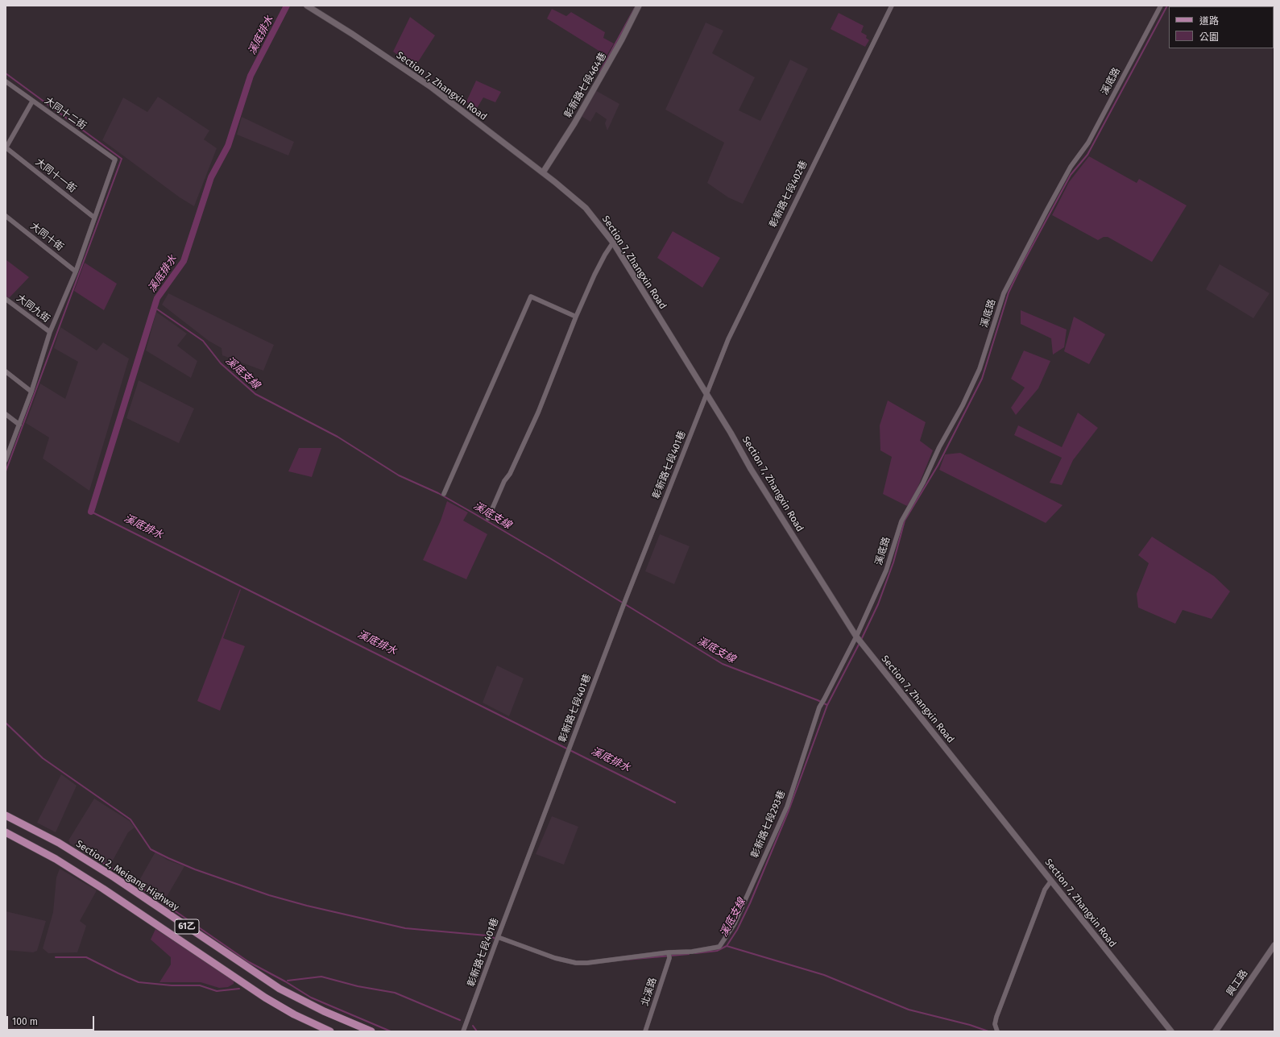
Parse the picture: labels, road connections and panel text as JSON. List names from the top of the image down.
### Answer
{
  "streets": {
    "main road": ["Section 2, Meigang Highway", "61乙"],
    "street": [
      "溪底路",
      "彰新路七段464巷",
      "Section 7, Zhangxin Road",
      "大同十二街",
      "大同十一街",
      "彰新路七段402巷",
      "大同十街",
      "大同九街",
      "彰新路七段401巷",
      "彰新路七段293巷",
      "興工路",
      "北溪路"
    ]
  },
  "crossings": [
    ["溪底路", "Section 7, Zhangxin Road"],
    ["溪底路", "彰新路七段293巷"],
    ["彰新路七段464巷", "Section 7, Zhangxin Road"],
    ["Section 7, Zhangxin Road", "彰新路七段402巷"],
    ["Section 7, Zhangxin Road", "彰新路七段401巷"],
    ["Section 7, Zhangxin Road", "彰新路七段293巷"],
    ["大同十二街", "大同十一街"],
    ["彰新路七段402巷", "彰新路七段401巷"],
    ["彰新路七段293巷", "北溪路"]
  ],
  "water": ["溪底排水", "溪底支線"],
  "legend": ["道路", "公園"],
  "scale_bar": "100 m"
}
